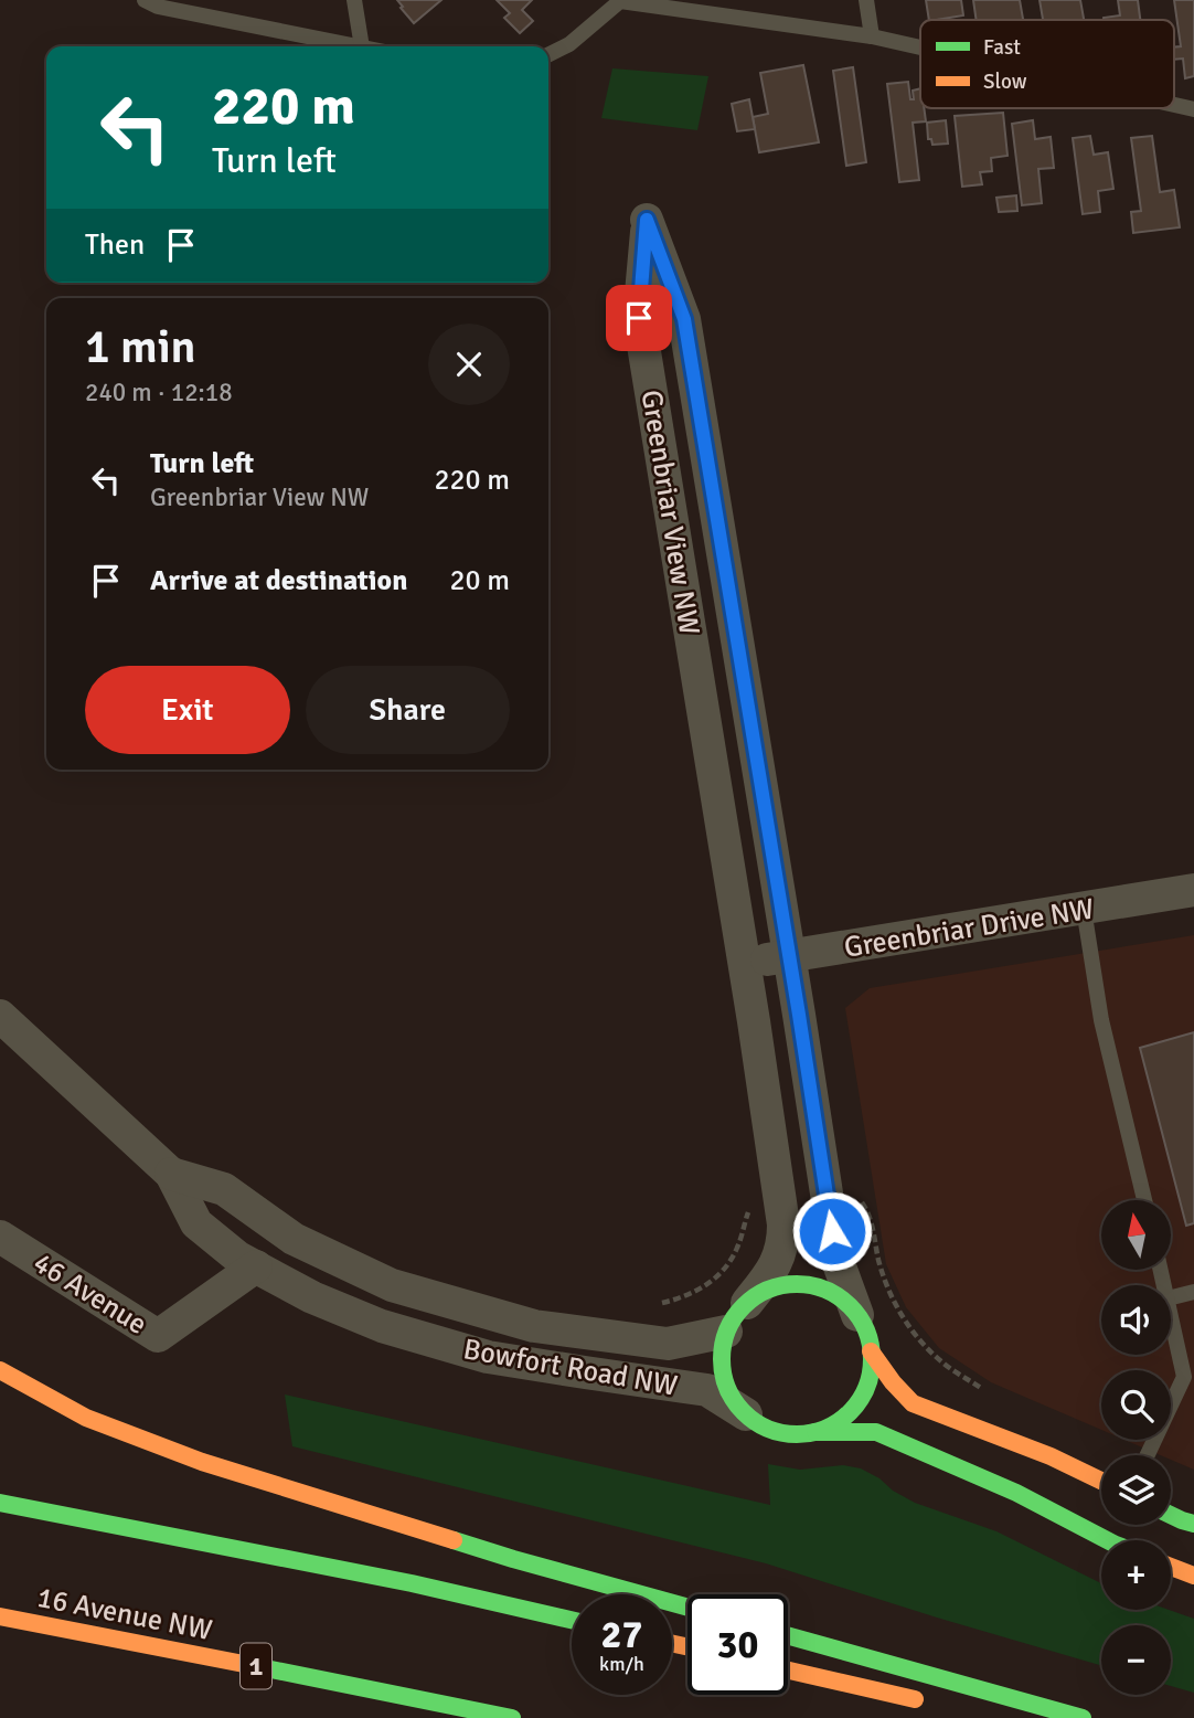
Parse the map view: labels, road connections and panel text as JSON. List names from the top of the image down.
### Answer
{
  "streets": {
    "main road": ["16 Avenue NW", "1"],
    "street": [
      "Greenbriar View NW",
      "Greenbriar Drive NW",
      "46 Avenue",
      "Bowfort Road NW"
    ]
  },
  "crossings": [
    ["Greenbriar View NW", "Greenbriar Drive NW"],
    ["Greenbriar View NW", "Bowfort Road NW"],
    ["46 Avenue", "Bowfort Road NW"]
  ],
  "legend": ["Fast", "Slow"],
  "north": "top",
  "page": {
    "turn": ["220 m", "Turn left"],
    "then": "Then",
    "heading": ["1 min", "240 m · 12:18"],
    "list": [
      {
        "name": "Turn left",
        "note": "Greenbriar View NW",
        "value": "220 m"
      },
      {
        "name": "Arrive at destination",
        "value": "20 m"
      }
    ],
    "buttons": ["Exit", "Share"],
    "map_buttons": ["+", "−"],
    "speed": "27 km/h",
    "limit": "30"
  }
}
